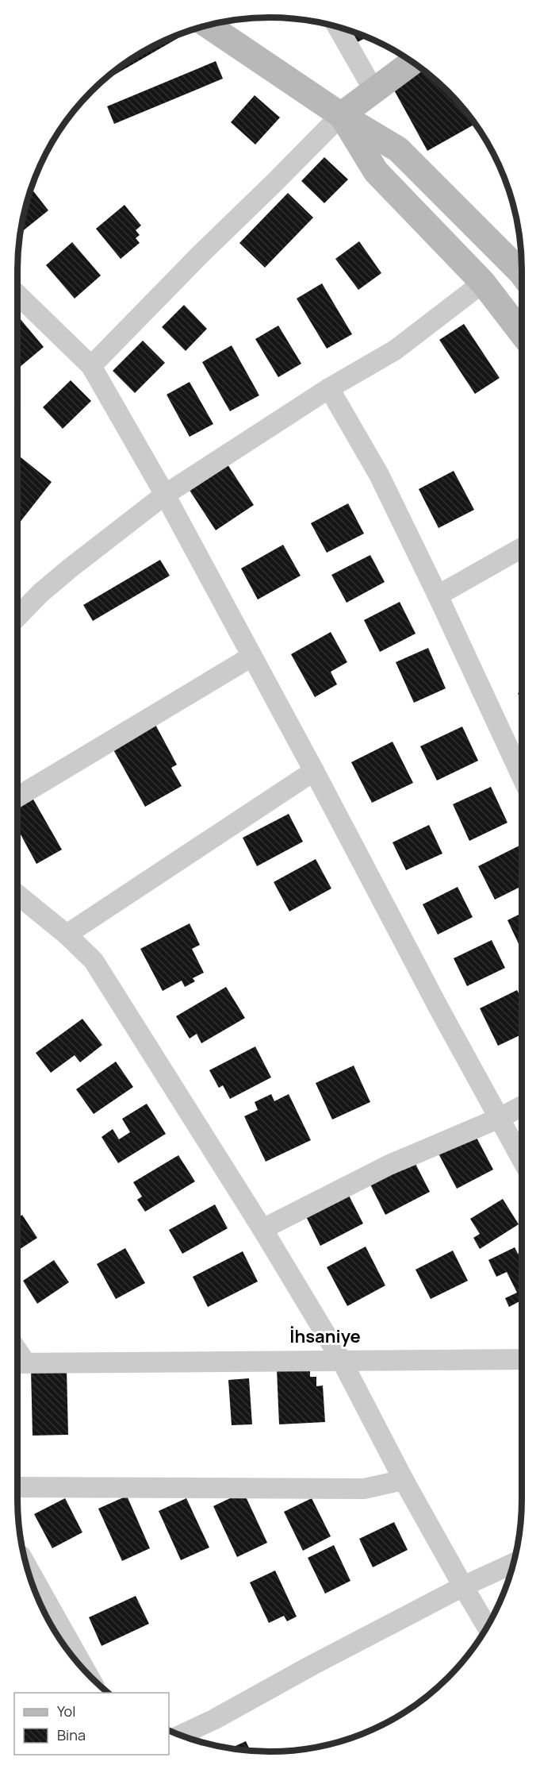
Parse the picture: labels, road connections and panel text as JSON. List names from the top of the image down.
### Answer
{
  "districts": ["İhsaniye"],
  "legend": ["Yol", "Bina"]
}
